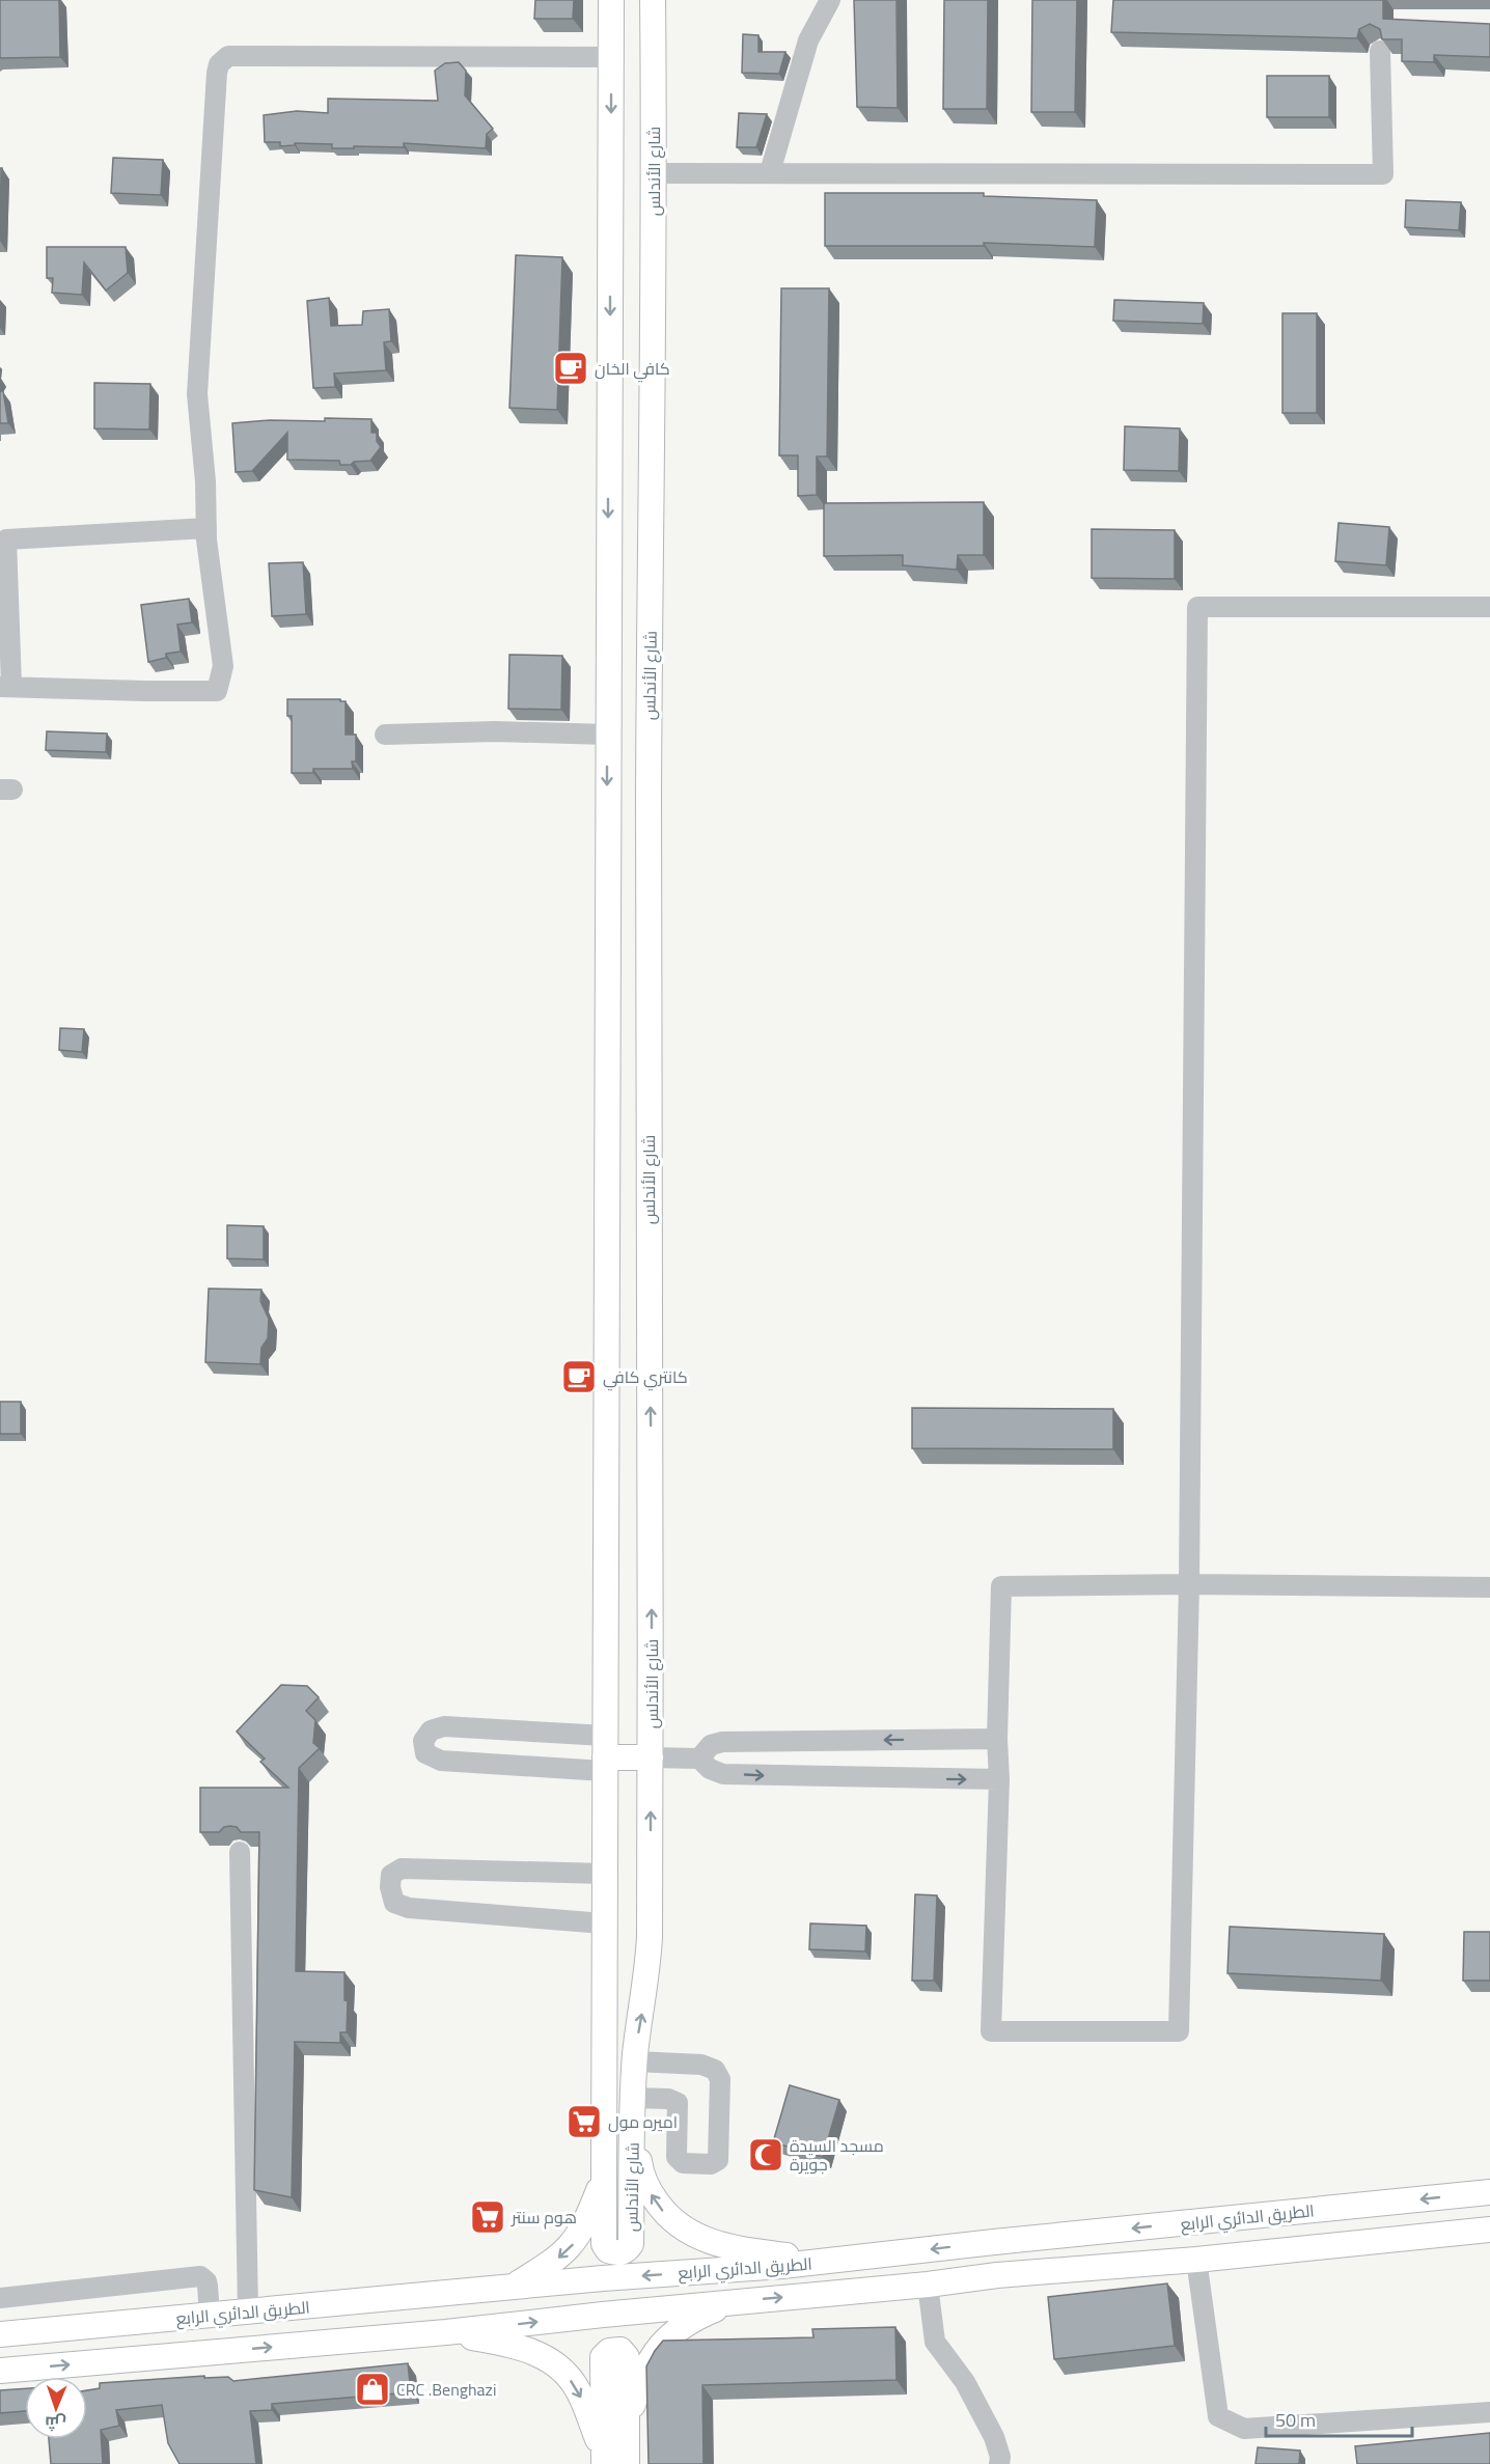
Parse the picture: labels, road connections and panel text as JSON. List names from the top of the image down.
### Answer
{
  "streets": {
    "main road": ["شارع الأندلس", "الطريق الدائري الرابع"]
  },
  "places": {
    "cafe": ["كافي الخان", "كانتري كافي"],
    "supermarket": ["اميره مول", "هوم سنتر"],
    "mosque": ["مسجد السيدة جويرة"],
    "shop": ["CRC .Benghazi"]
  },
  "scale_bar": "50 m",
  "north": "bottom"
}
